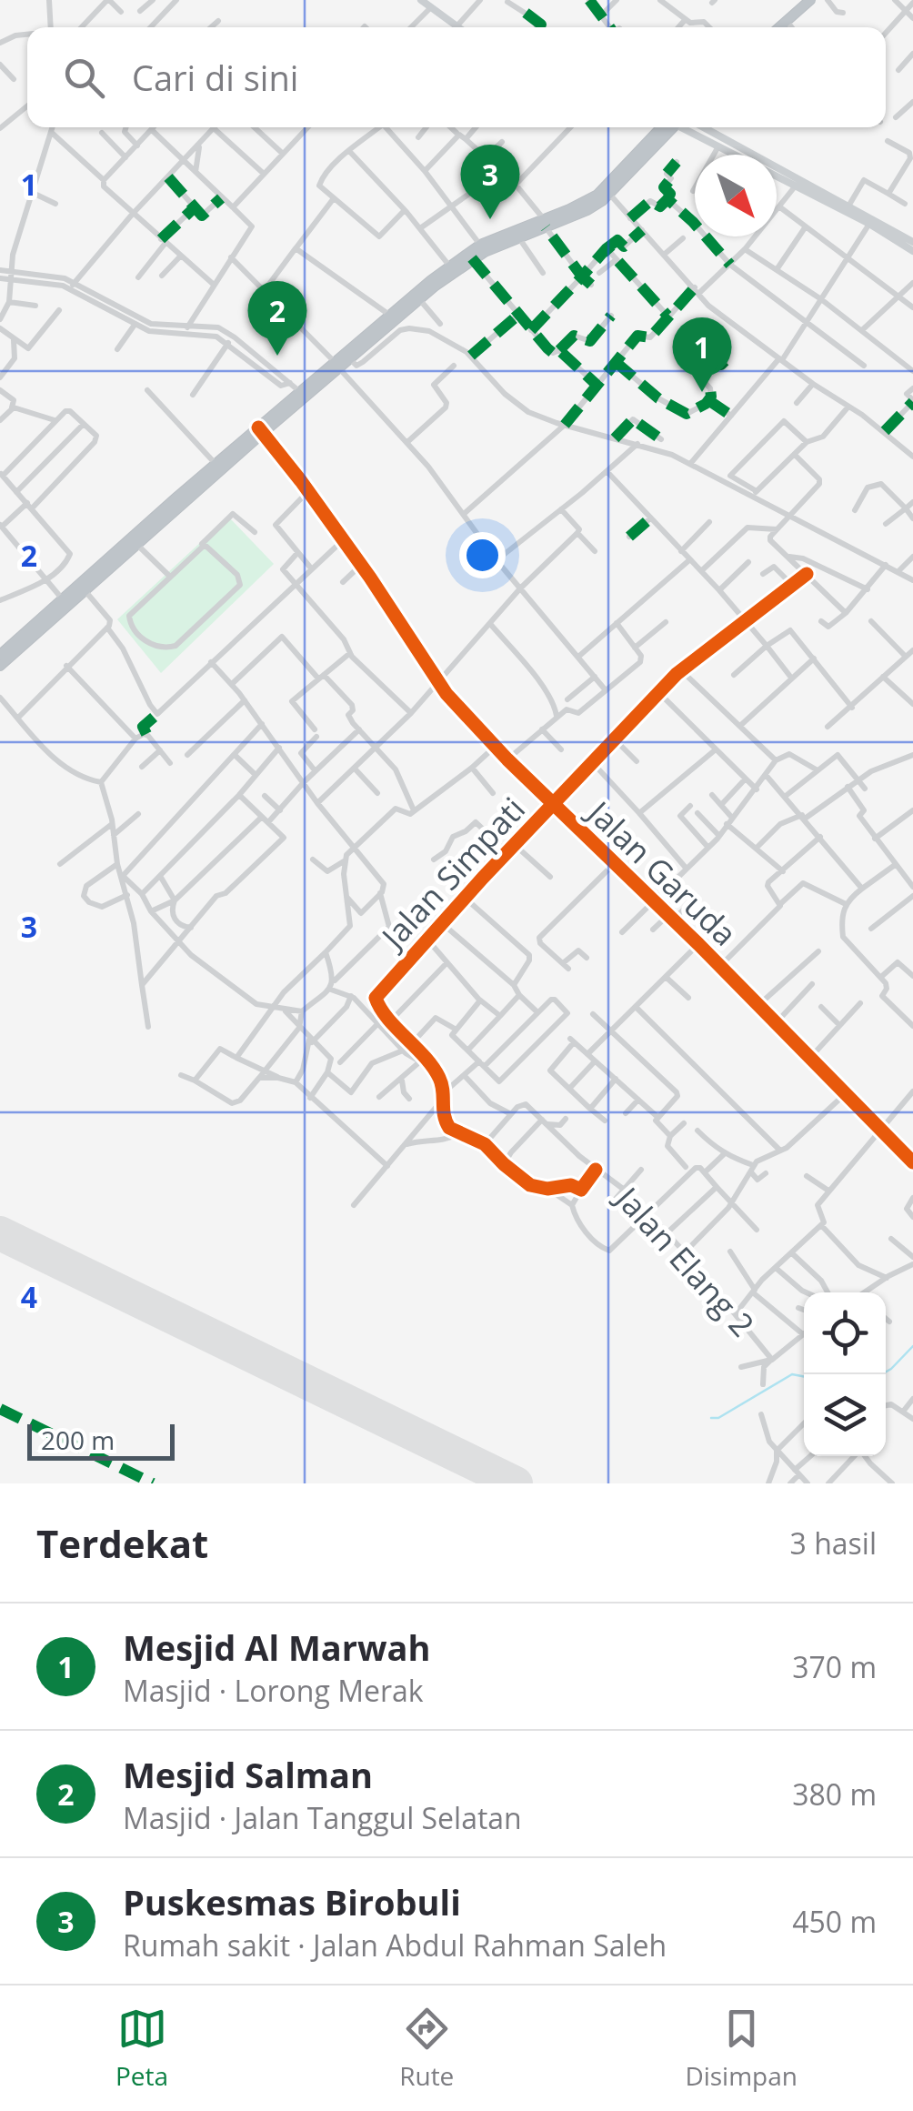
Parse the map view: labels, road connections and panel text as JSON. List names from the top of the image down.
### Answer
{
  "streets": {
    "street": ["Jalan Simpati", "Jalan Garuda", "Jalan Elang 2"]
  },
  "crossings": [
    ["Jalan Simpati", "Jalan Garuda"]
  ],
  "scale_bar": "200 m",
  "north": "bottom right",
  "page": {
    "search": "Cari di sini",
    "pins": ["3", "2", "1"],
    "scale": "200 m",
    "heading": ["Terdekat", "3 hasil"],
    "list": [
      {
        "mark": "1",
        "name": "Mesjid Al Marwah",
        "note": "Masjid · Lorong Merak",
        "value": "370 m"
      },
      {
        "mark": "2",
        "name": "Mesjid Salman",
        "note": "Masjid · Jalan Tanggul Selatan",
        "value": "380 m"
      },
      {
        "mark": "3",
        "name": "Puskesmas Birobuli",
        "note": "Rumah sakit · Jalan Abdul Rahman Saleh",
        "value": "450 m"
      }
    ],
    "nav": ["Peta", "Rute", "Disimpan"]
  },
  "grid": {
    "rows": [
      "1",
      "2",
      "3",
      "4"
    ]
  }
}
